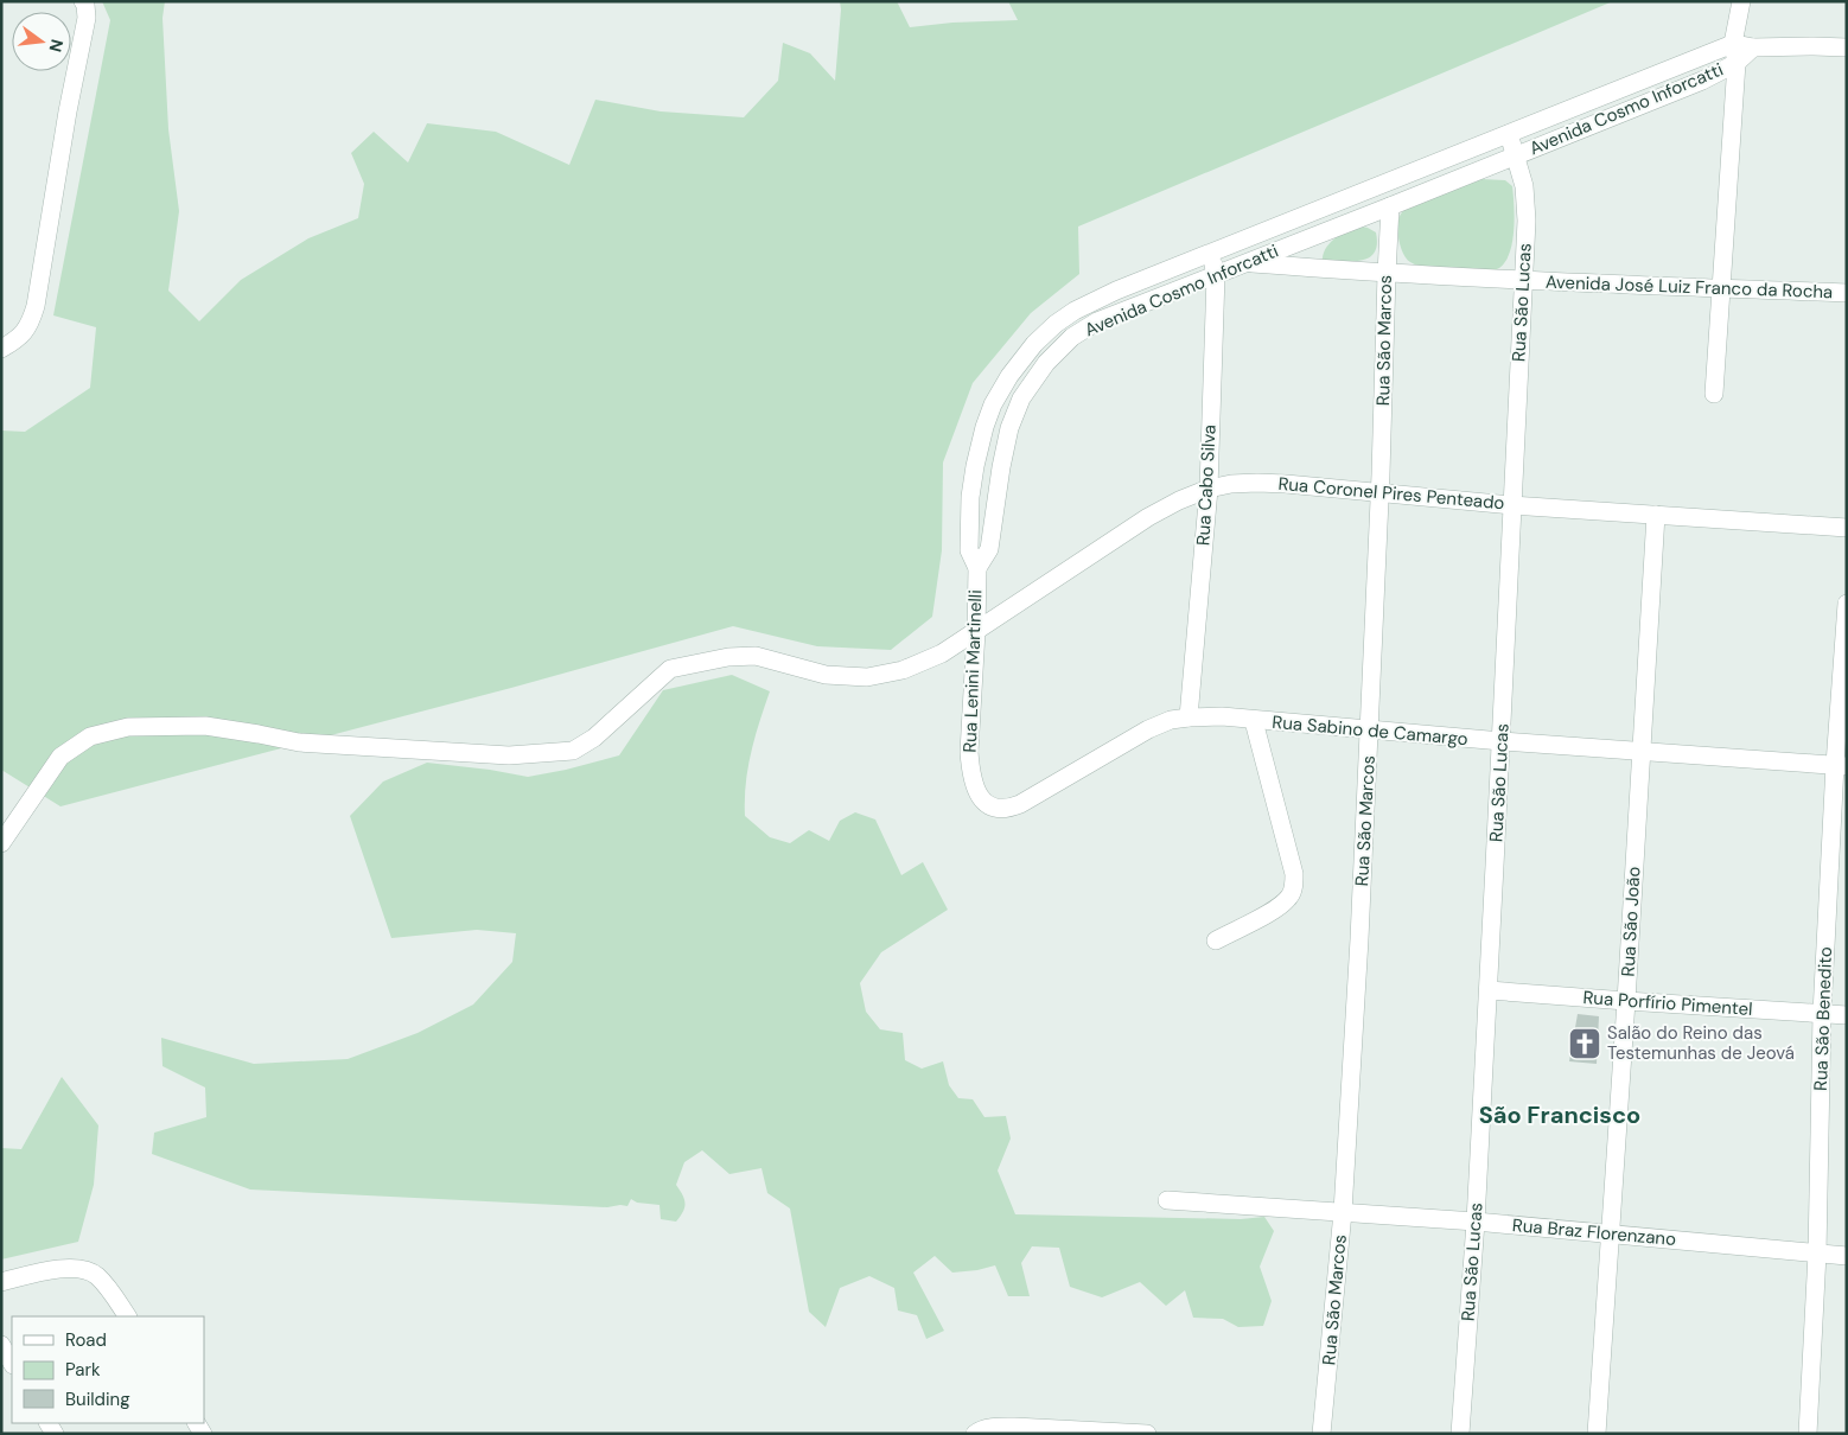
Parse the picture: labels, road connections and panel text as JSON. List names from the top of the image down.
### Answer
{
  "streets": {
    "street": [
      "Avenida Cosmo Inforcatti",
      "Avenida José Luiz Franco da Rocha",
      "Rua São Lucas",
      "Rua São Marcos",
      "Rua Cabo Silva",
      "Rua Coronel Pires Penteado",
      "Rua Lenini Martinelli",
      "Rua Sabino de Camargo",
      "Rua São João",
      "Rua Porfírio Pimentel",
      "Rua São Benedito",
      "Rua Braz Florenzano"
    ]
  },
  "crossings": [
    ["Avenida Cosmo Inforcatti", "Avenida José Luiz Franco da Rocha"],
    ["Avenida Cosmo Inforcatti", "Rua São Lucas"],
    ["Avenida Cosmo Inforcatti", "Rua São Marcos"],
    ["Avenida Cosmo Inforcatti", "Rua Cabo Silva"],
    ["Avenida Cosmo Inforcatti", "Rua Lenini Martinelli"],
    ["Avenida José Luiz Franco da Rocha", "Rua São Lucas"],
    ["Avenida José Luiz Franco da Rocha", "Rua São Marcos"],
    ["Rua São Lucas", "Rua Coronel Pires Penteado"],
    ["Rua São Lucas", "Rua Sabino de Camargo"],
    ["Rua São Lucas", "Rua Porfírio Pimentel"],
    ["Rua São Lucas", "Rua Braz Florenzano"],
    ["Rua São Marcos", "Rua Coronel Pires Penteado"],
    ["Rua São Marcos", "Rua Sabino de Camargo"],
    ["Rua São Marcos", "Rua Braz Florenzano"],
    ["Rua Cabo Silva", "Rua Coronel Pires Penteado"],
    ["Rua Cabo Silva", "Rua Sabino de Camargo"],
    ["Rua Coronel Pires Penteado", "Rua Lenini Martinelli"],
    ["Rua Coronel Pires Penteado", "Rua São João"],
    ["Rua Lenini Martinelli", "Rua Sabino de Camargo"],
    ["Rua Sabino de Camargo", "Rua São João"],
    ["Rua Sabino de Camargo", "Rua São Benedito"],
    ["Rua São João", "Rua Porfírio Pimentel"],
    ["Rua São João", "Rua Braz Florenzano"],
    ["Rua Porfírio Pimentel", "Rua São Benedito"],
    ["Rua São Benedito", "Rua Braz Florenzano"]
  ],
  "districts": ["São Francisco"],
  "places": {
    "church": ["Salão do Reino das Testemunhas de Jeová"]
  },
  "legend": ["Road", "Park", "Building"],
  "north": "right"
}
